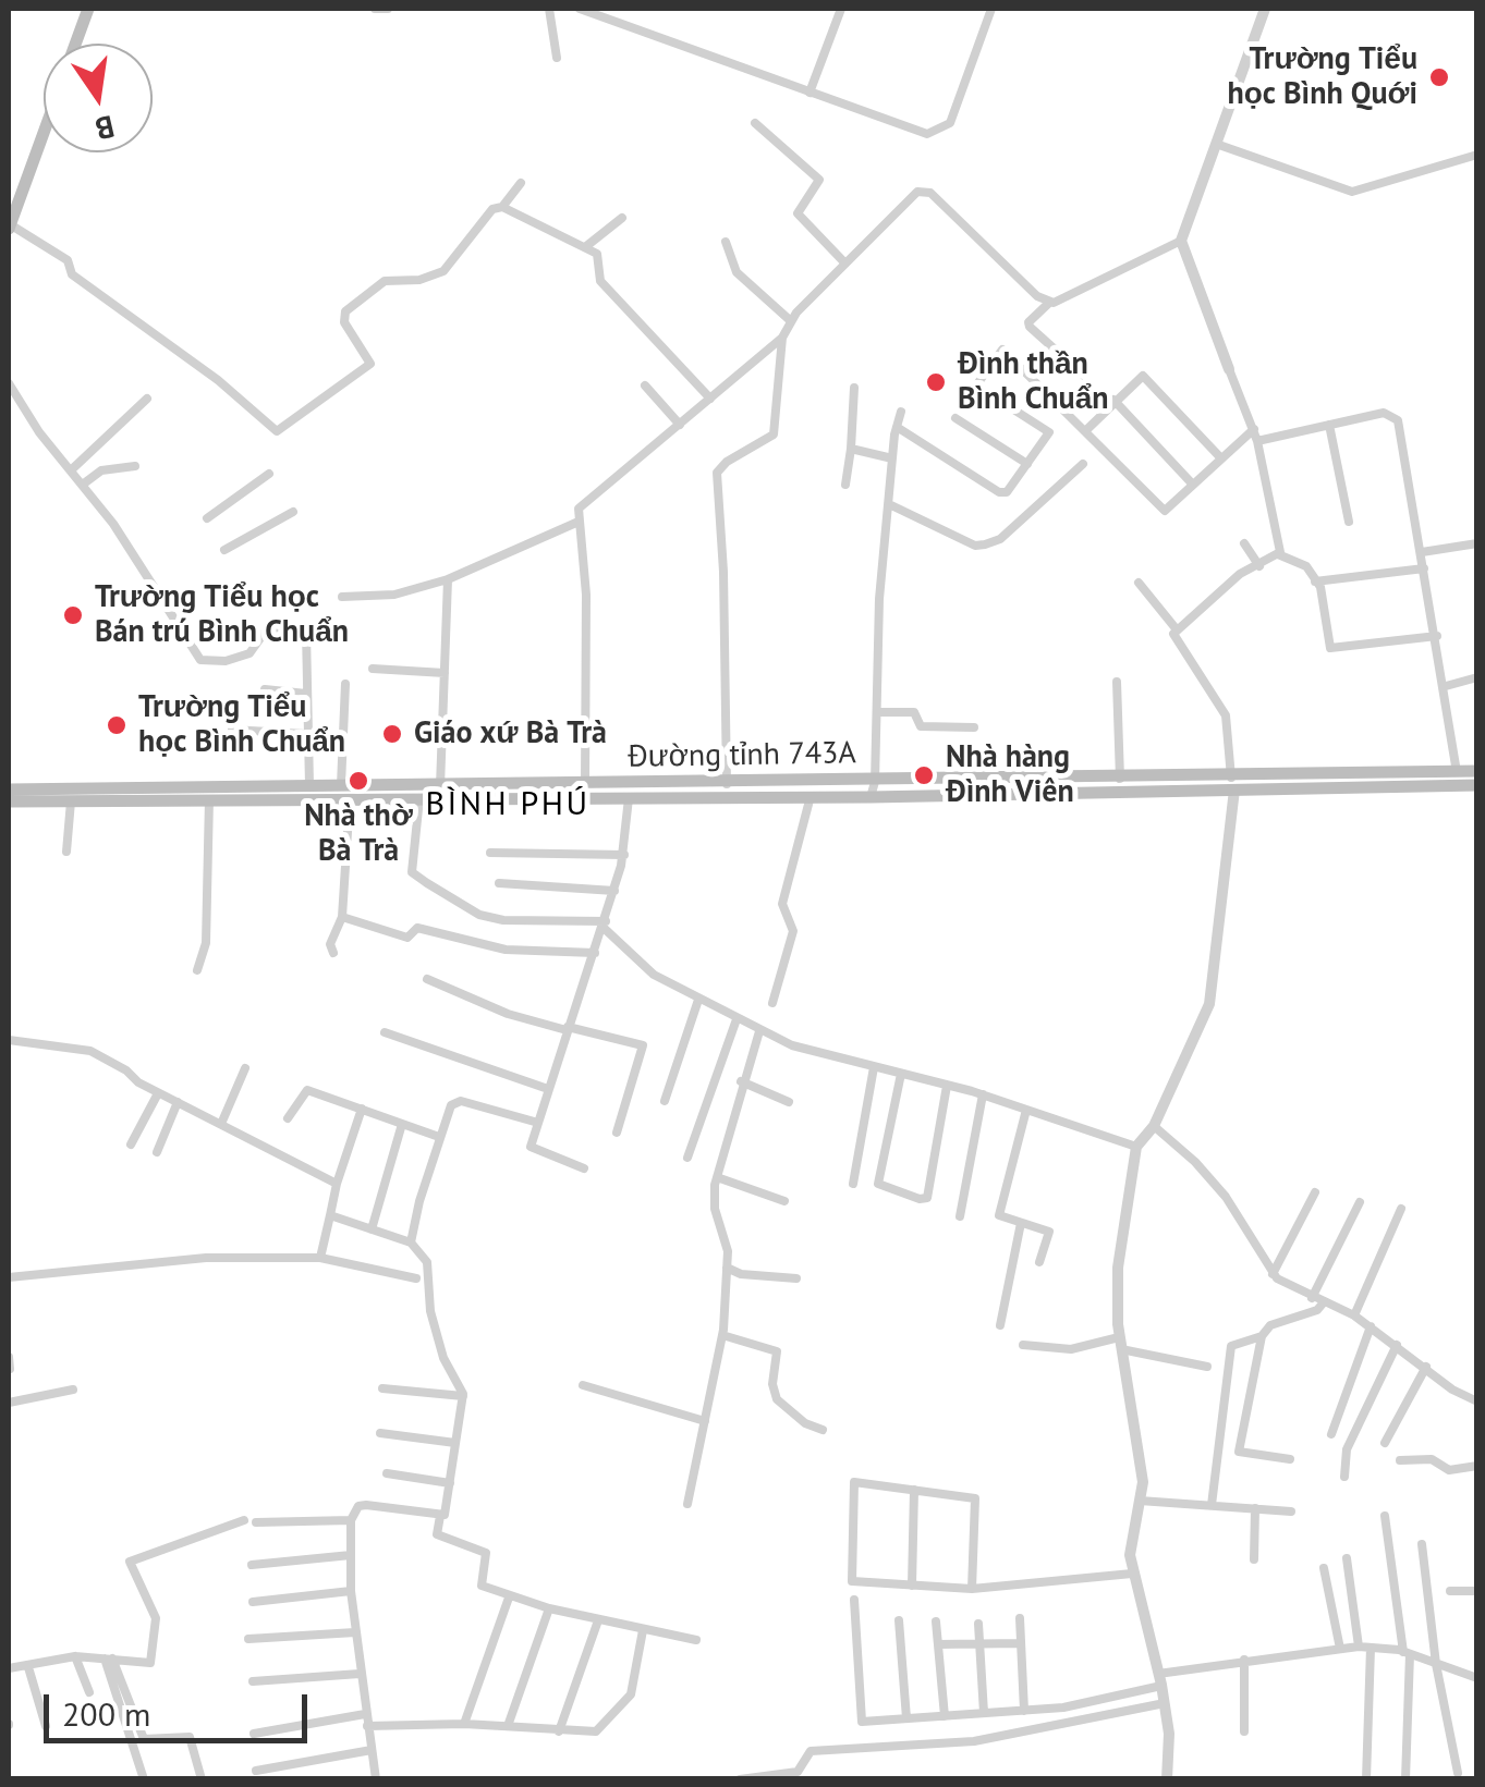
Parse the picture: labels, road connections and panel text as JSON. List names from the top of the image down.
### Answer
{
  "streets": {
    "main road": ["Đường tỉnh 743A"]
  },
  "districts": ["BÌNH PHÚ"],
  "places": [
    "Trường Tiểu học Bình Quới",
    "Đình thần Bình Chuẩn",
    "Trường Tiểu học Bán trú Bình Chuẩn",
    "Trường Tiểu học Bình Chuẩn",
    "Giáo xứ Bà Trà",
    "Nhà hàng Đình Viên",
    "Nhà thờ Bà Trà"
  ],
  "scale_bar": "200 m",
  "north": "bottom"
}
